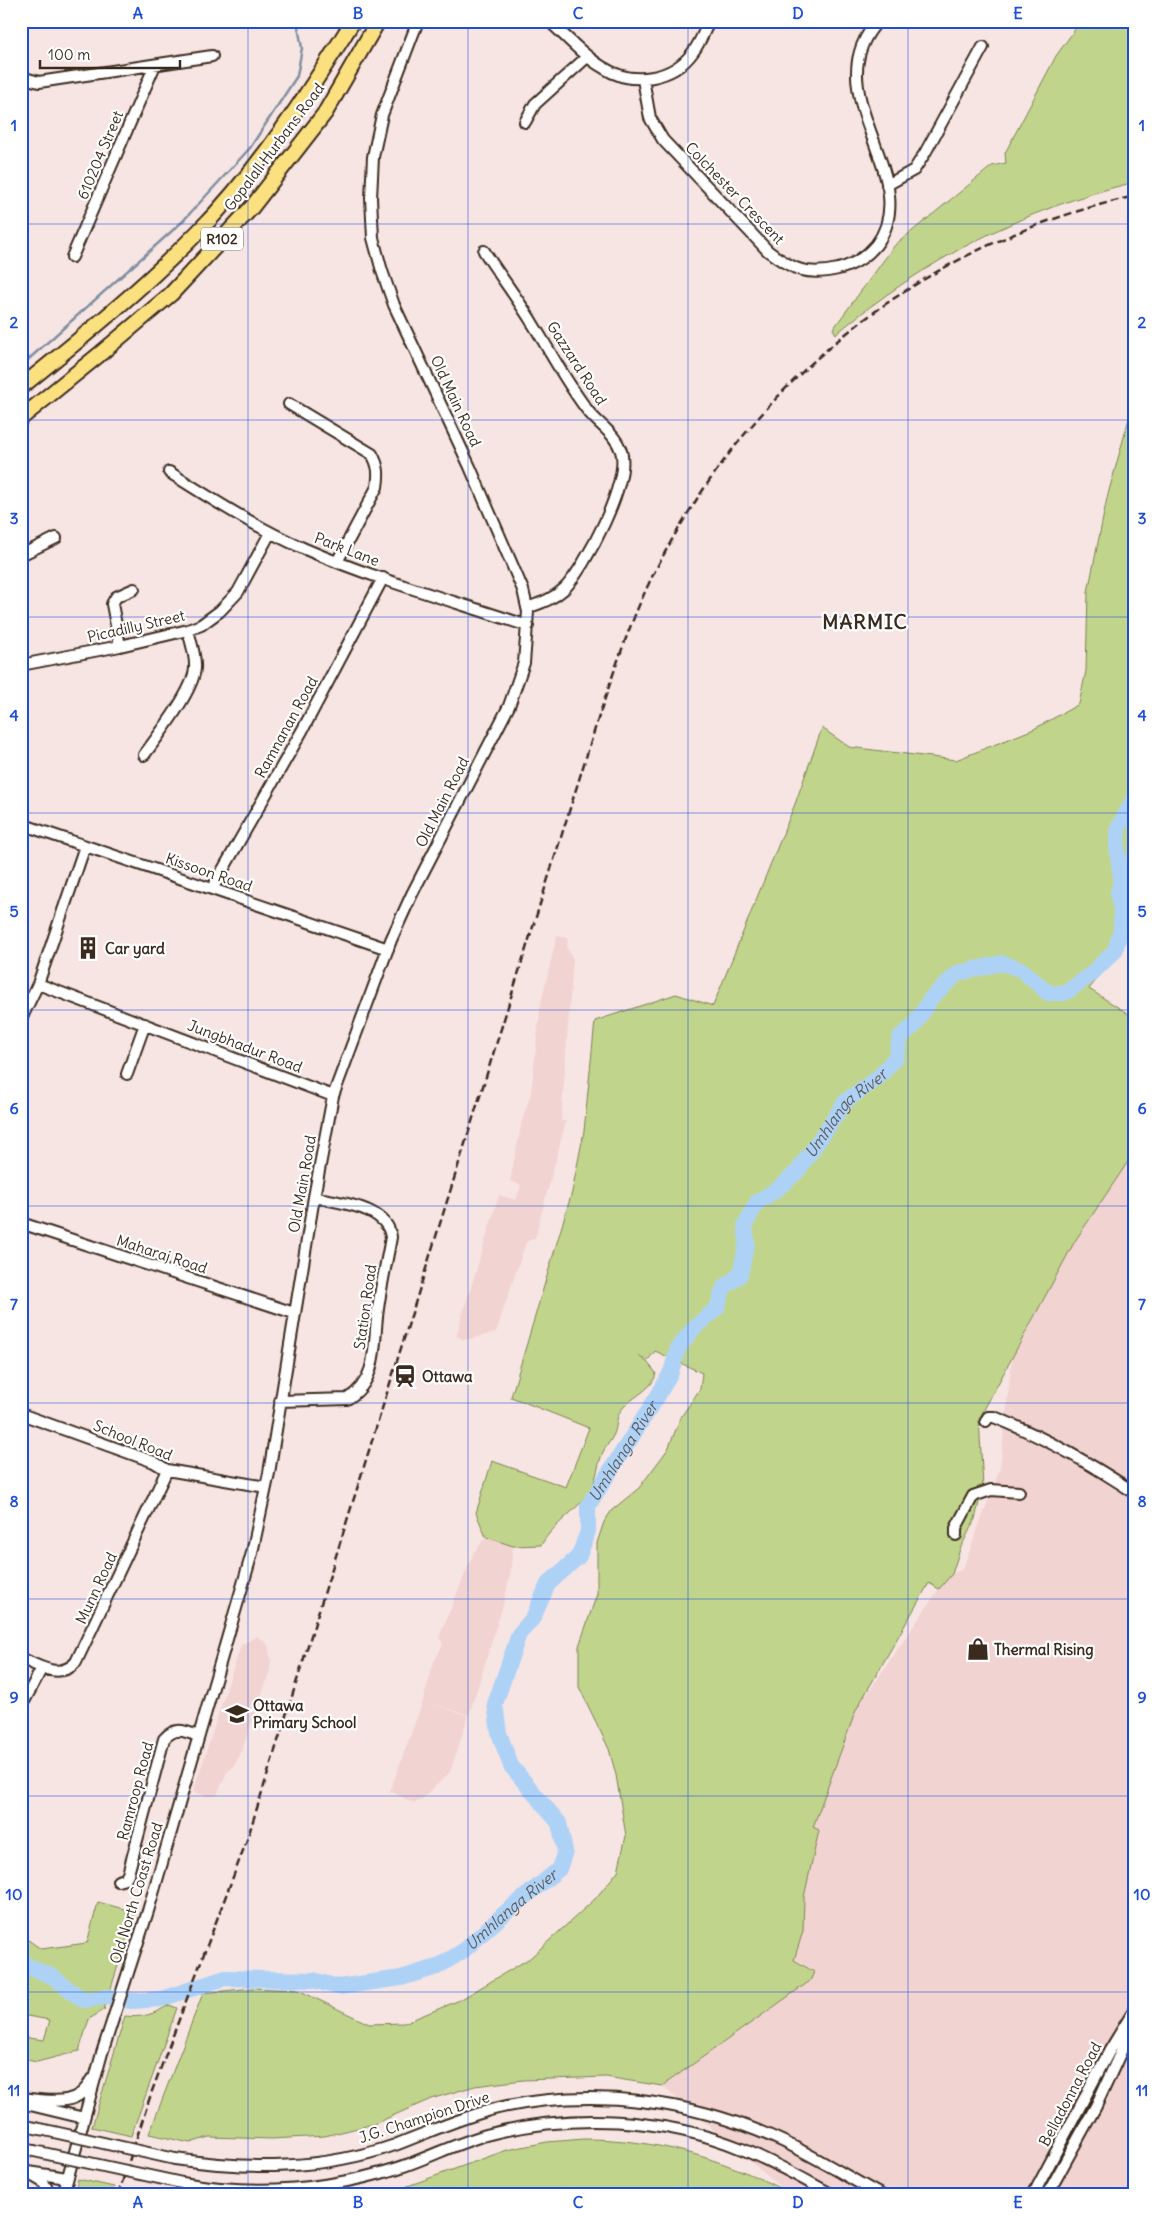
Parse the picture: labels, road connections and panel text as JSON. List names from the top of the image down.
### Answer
{
  "streets": {
    "main road": ["Gopalall Hurbans Road", "R102"],
    "street": [
      "610204 Street",
      "Colchester Crescent",
      "Gazzard Road",
      "Old Main Road",
      "Park Lane",
      "Picadilly Street",
      "Ramnanan Road",
      "Kissoon Road",
      "Jungbhadur Road",
      "Maharaj Road",
      "Station Road",
      "School Road",
      "Munn Road",
      "Ramroop Road",
      "Old North Coast Road",
      "Belladonna Road",
      "J.G. Champion Drive"
    ]
  },
  "crossings": [
    ["Gazzard Road", "Old Main Road"],
    ["Old Main Road", "Park Lane"],
    ["Old Main Road", "Kissoon Road"],
    ["Old Main Road", "Jungbhadur Road"],
    ["Old Main Road", "Maharaj Road"],
    ["Old Main Road", "Station Road"],
    ["Old Main Road", "School Road"],
    ["Old Main Road", "Old North Coast Road"],
    ["Park Lane", "Picadilly Street"],
    ["Park Lane", "Ramnanan Road"],
    ["Ramnanan Road", "Kissoon Road"],
    ["School Road", "Munn Road"],
    ["Ramroop Road", "Old North Coast Road"]
  ],
  "districts": ["MARMIC"],
  "water": ["Umhlanga River"],
  "places": {
    "building": ["Car yard"],
    "station": ["Ottawa"],
    "shop": ["Thermal Rising"],
    "school or university": ["Ottawa Primary School"]
  },
  "scale_bar": "100 m",
  "grid": {
    "columns": [
      "A",
      "B",
      "C",
      "D",
      "E"
    ],
    "rows": [
      "1",
      "2",
      "3",
      "4",
      "5",
      "6",
      "7",
      "8",
      "9",
      "10",
      "11"
    ]
  }
}
